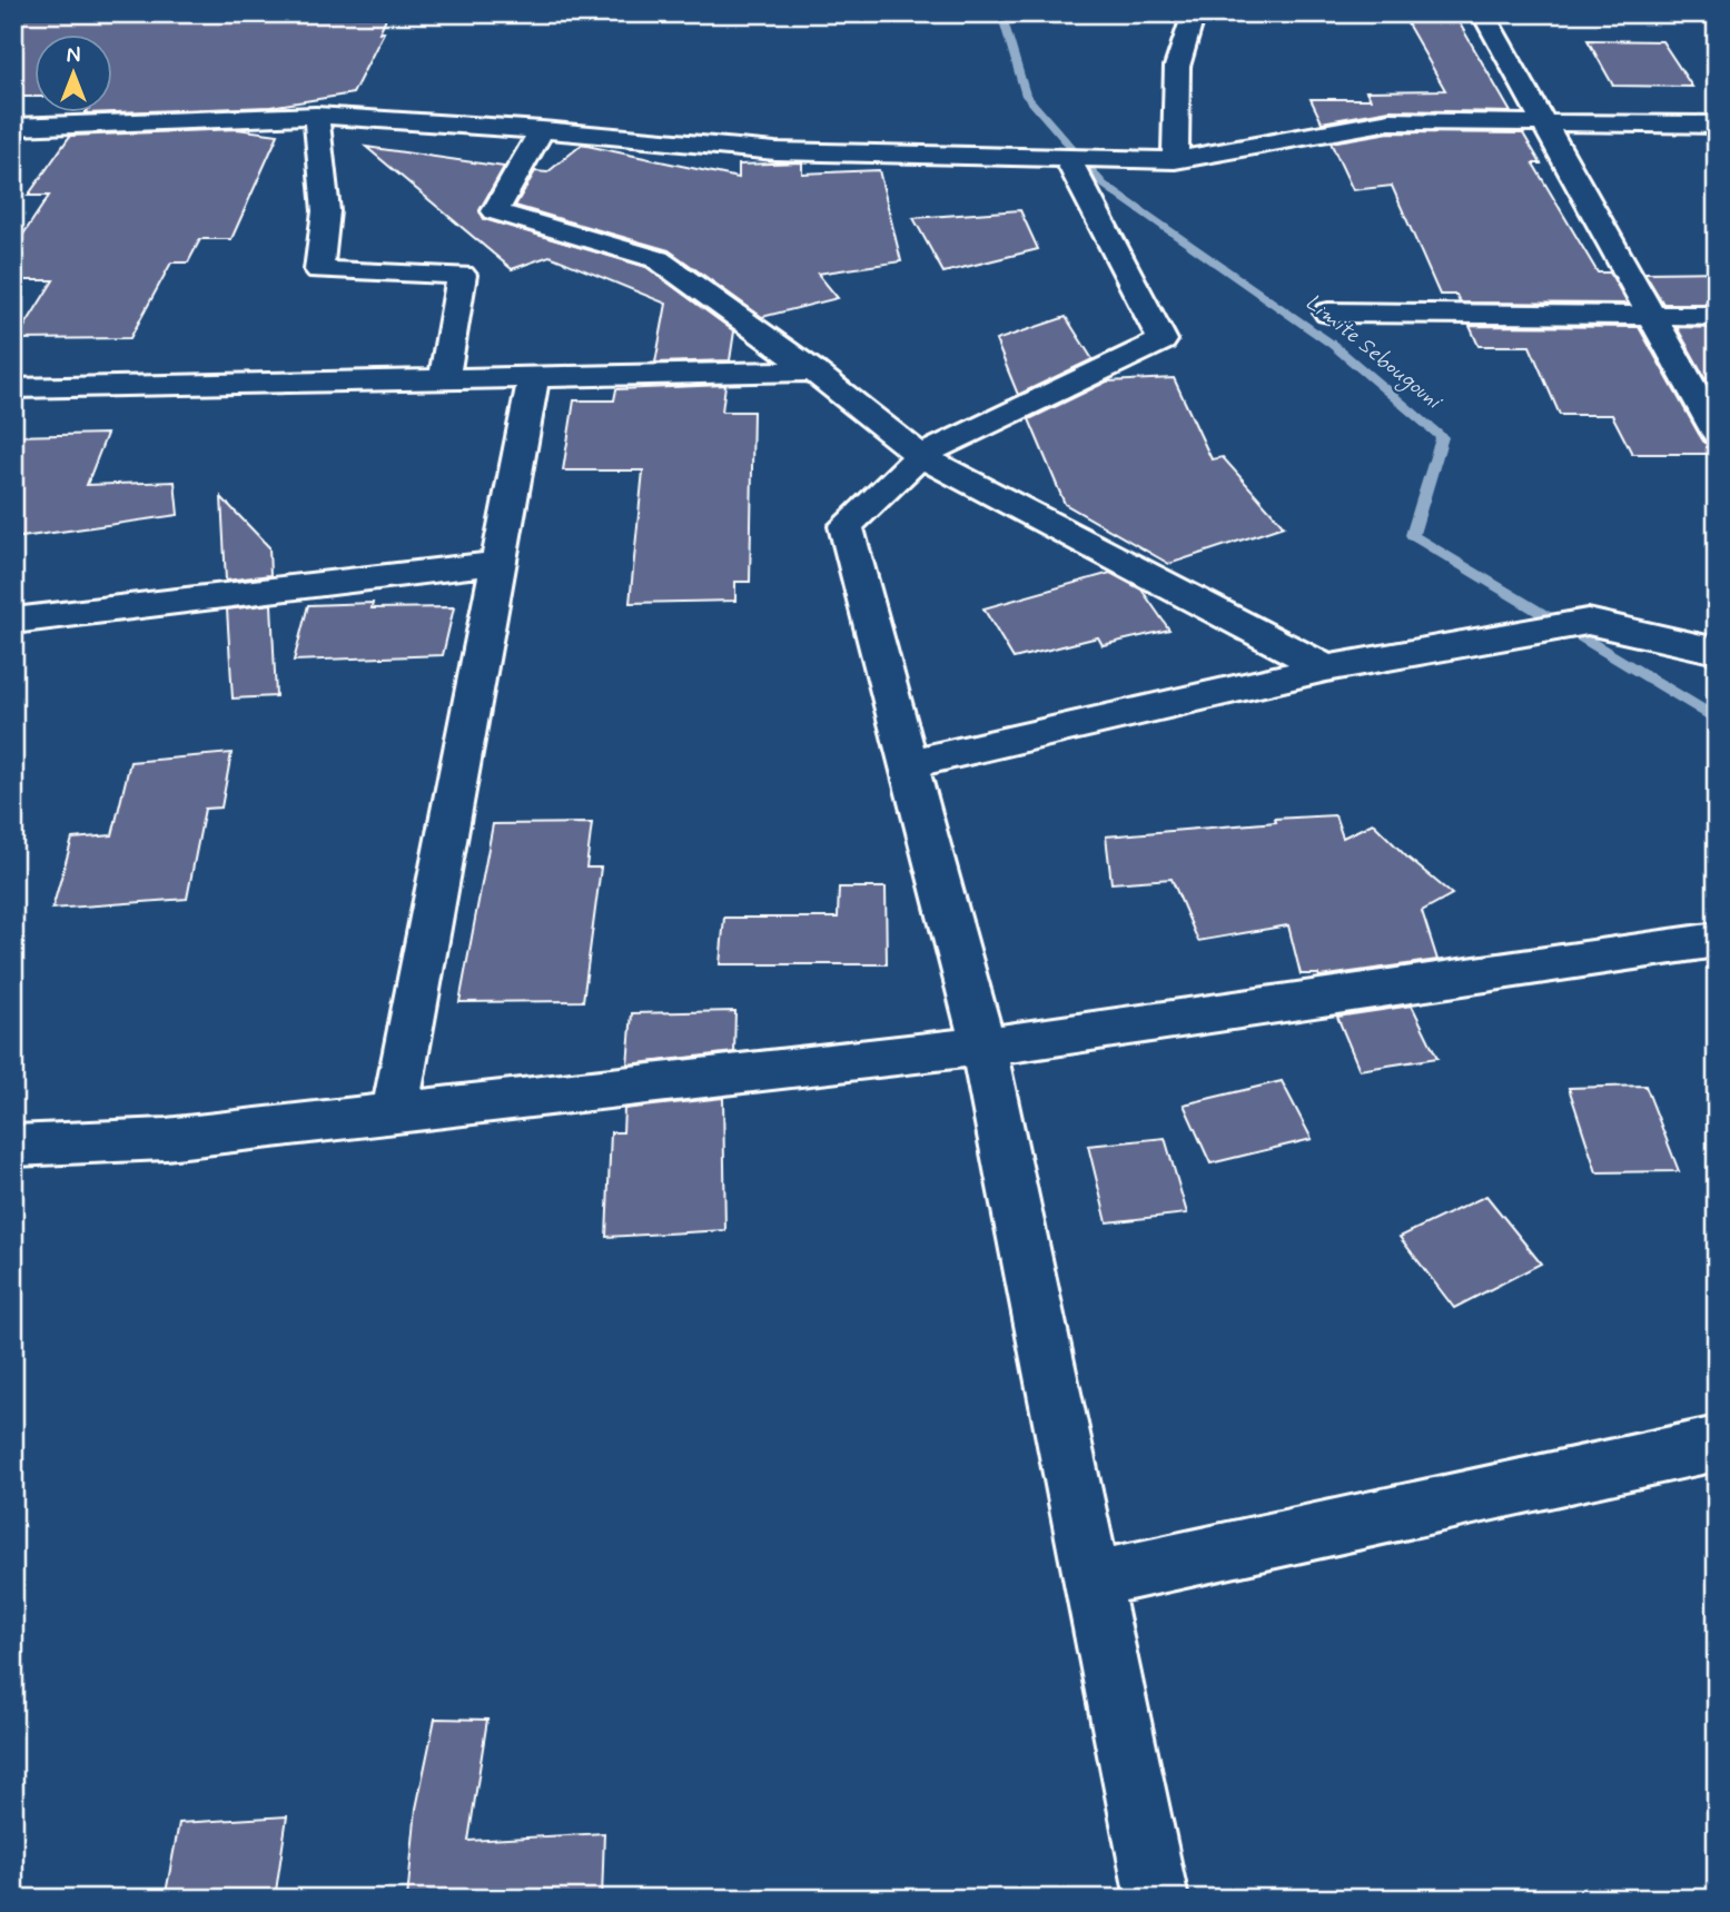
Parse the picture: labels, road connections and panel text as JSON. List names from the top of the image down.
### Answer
{
  "water": ["Limite Sebougouni"],
  "north": "top"
}
